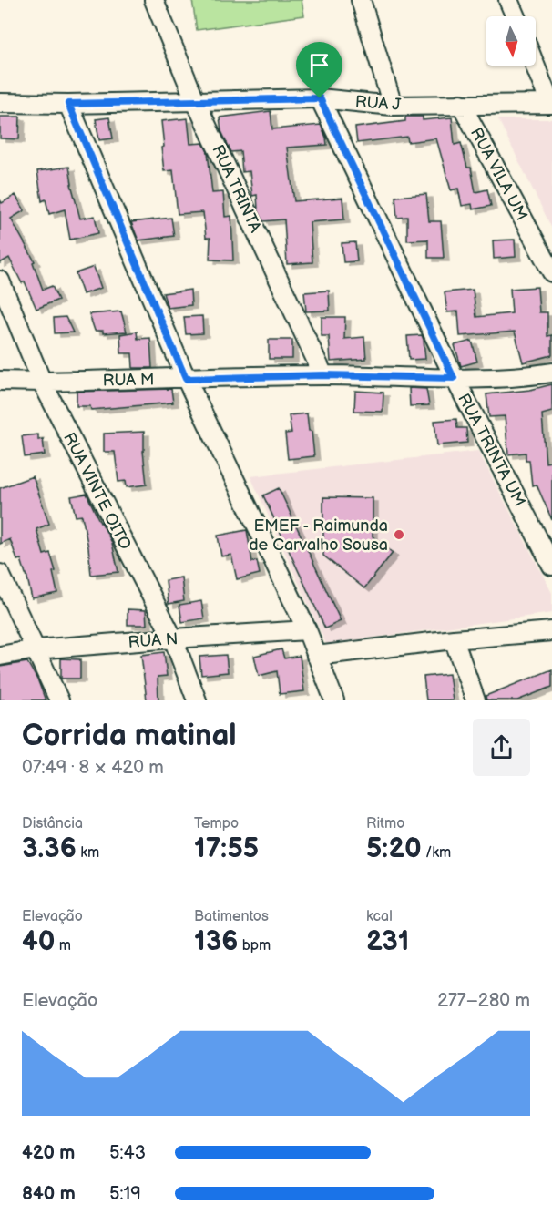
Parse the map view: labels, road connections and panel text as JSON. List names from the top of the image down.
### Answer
{
  "streets": {
    "street": [
      "RUA J",
      "RUA VILA UM",
      "RUA TRINTA",
      "RUA M",
      "RUA TRINTA UM",
      "RUA VINTE OITO",
      "RUA N"
    ]
  },
  "crossings": [
    ["RUA J", "RUA VILA UM"],
    ["RUA J", "RUA TRINTA"],
    ["RUA J", "RUA TRINTA UM"],
    ["RUA TRINTA", "RUA M"],
    ["RUA M", "RUA TRINTA UM"],
    ["RUA M", "RUA VINTE OITO"],
    ["RUA VINTE OITO", "RUA N"]
  ],
  "places": ["EMEF - Raimunda de Carvalho Sousa"],
  "north": "bottom",
  "page": {
    "heading": ["Corrida matinal", "07:49 · 8 × 420 m"],
    "stats": [
      ["Distância", "3.36 km"],
      ["Tempo", "17:55"],
      ["Ritmo", "5:20 /km"],
      ["Elevação", "40 m"],
      ["Batimentos", "136 bpm"],
      ["kcal", "231"]
    ],
    "chart": ["Elevação", "277–280 m"],
    "list": [
      {
        "name": "420 m",
        "note": "5:43"
      },
      {
        "name": "840 m",
        "note": "5:19"
      }
    ]
  }
}
